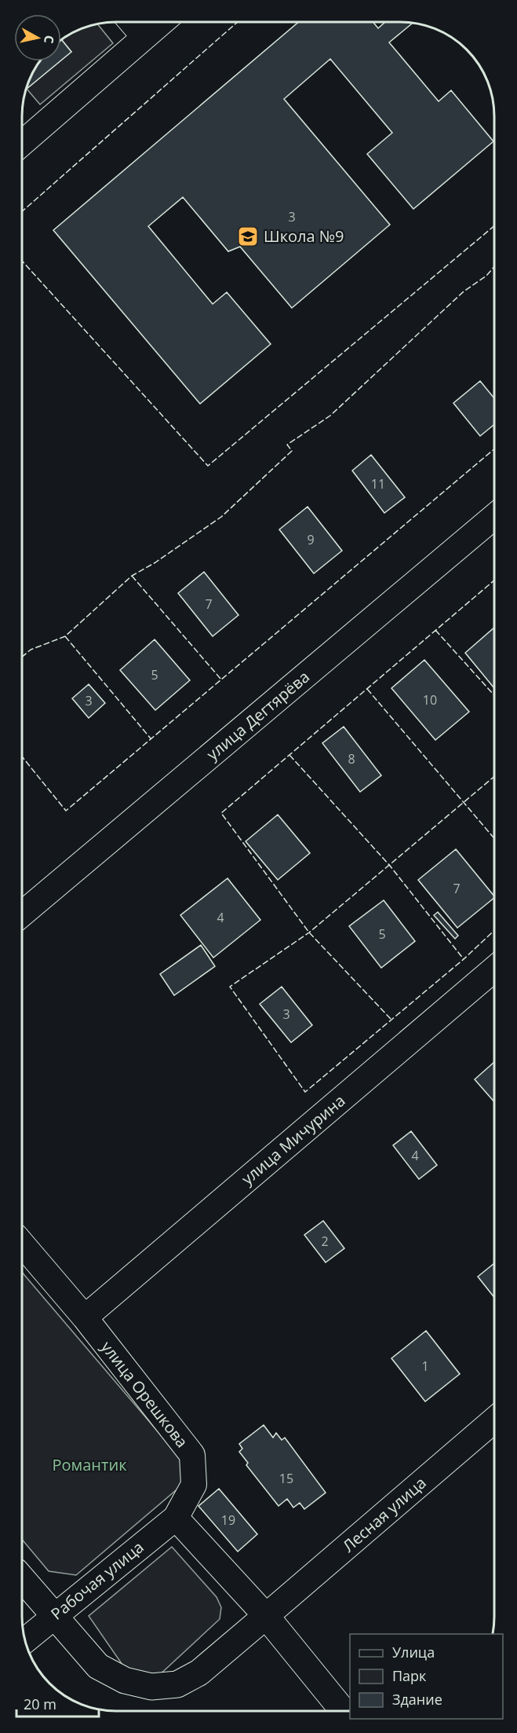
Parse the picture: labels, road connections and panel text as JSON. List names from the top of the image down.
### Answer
{
  "streets": {
    "street": [
      "улица Дегтярёва",
      "улица Мичурина",
      "улица Орешкова",
      "Лесная улица",
      "Рабочая улица"
    ]
  },
  "crossings": [
    ["улица Мичурина", "улица Орешкова"],
    ["улица Орешкова", "Рабочая улица"]
  ],
  "parks": ["Романтик"],
  "places": {
    "school or university": ["Школа №9"]
  },
  "house_numbers": [
    "3",
    "11",
    "9",
    "7",
    "5",
    "10",
    "3",
    "8",
    "7",
    "4",
    "5",
    "3",
    "4",
    "2",
    "1",
    "15",
    "19"
  ],
  "legend": ["Улица", "Парк", "Здание"],
  "scale_bar": "20 m",
  "north": "right"
}
